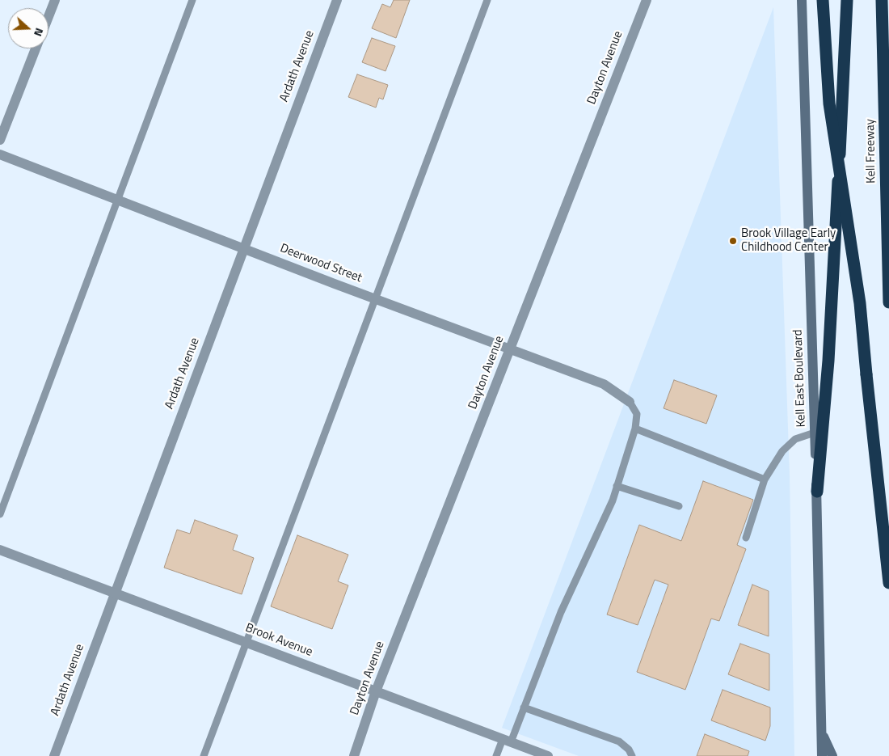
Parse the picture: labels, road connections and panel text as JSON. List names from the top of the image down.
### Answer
{
  "streets": {
    "highway": ["Kell Freeway"],
    "main road": ["Kell East Boulevard"],
    "street": [
      "Ardath Avenue",
      "Dayton Avenue",
      "Deerwood Street",
      "Brook Avenue"
    ]
  },
  "crossings": [
    ["Ardath Avenue", "Deerwood Street"],
    ["Ardath Avenue", "Brook Avenue"],
    ["Dayton Avenue", "Deerwood Street"],
    ["Dayton Avenue", "Brook Avenue"]
  ],
  "places": ["Brook Village Early Childhood Center"],
  "north": "right"
}
